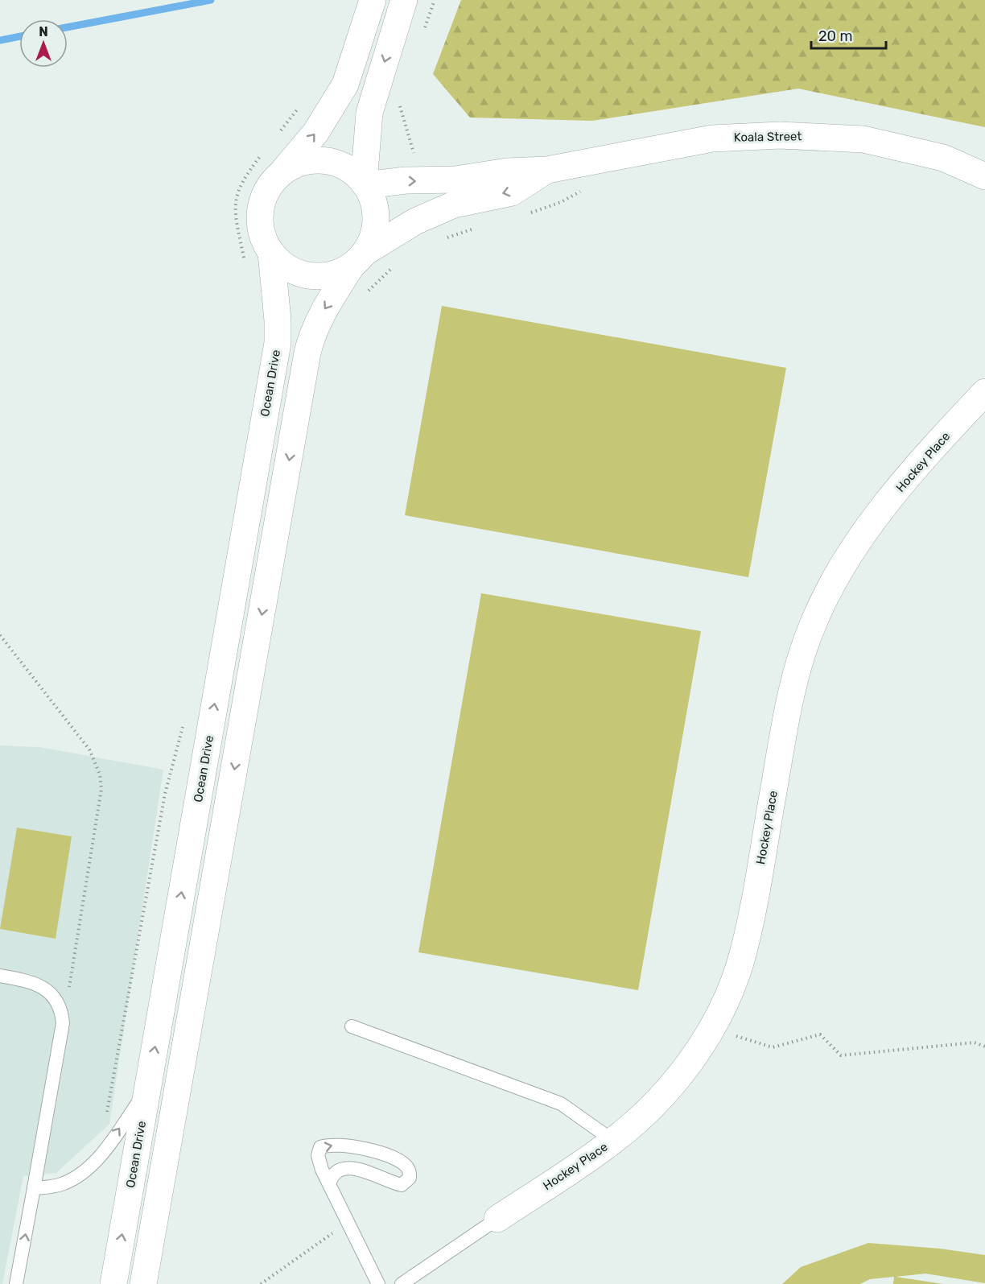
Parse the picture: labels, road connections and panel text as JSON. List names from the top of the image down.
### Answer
{
  "streets": {
    "main road": ["Koala Street", "Ocean Drive", "Hockey Place"]
  },
  "crossings": [
    ["Koala Street", "Ocean Drive"]
  ],
  "scale_bar": "20 m",
  "north": "top"
}
